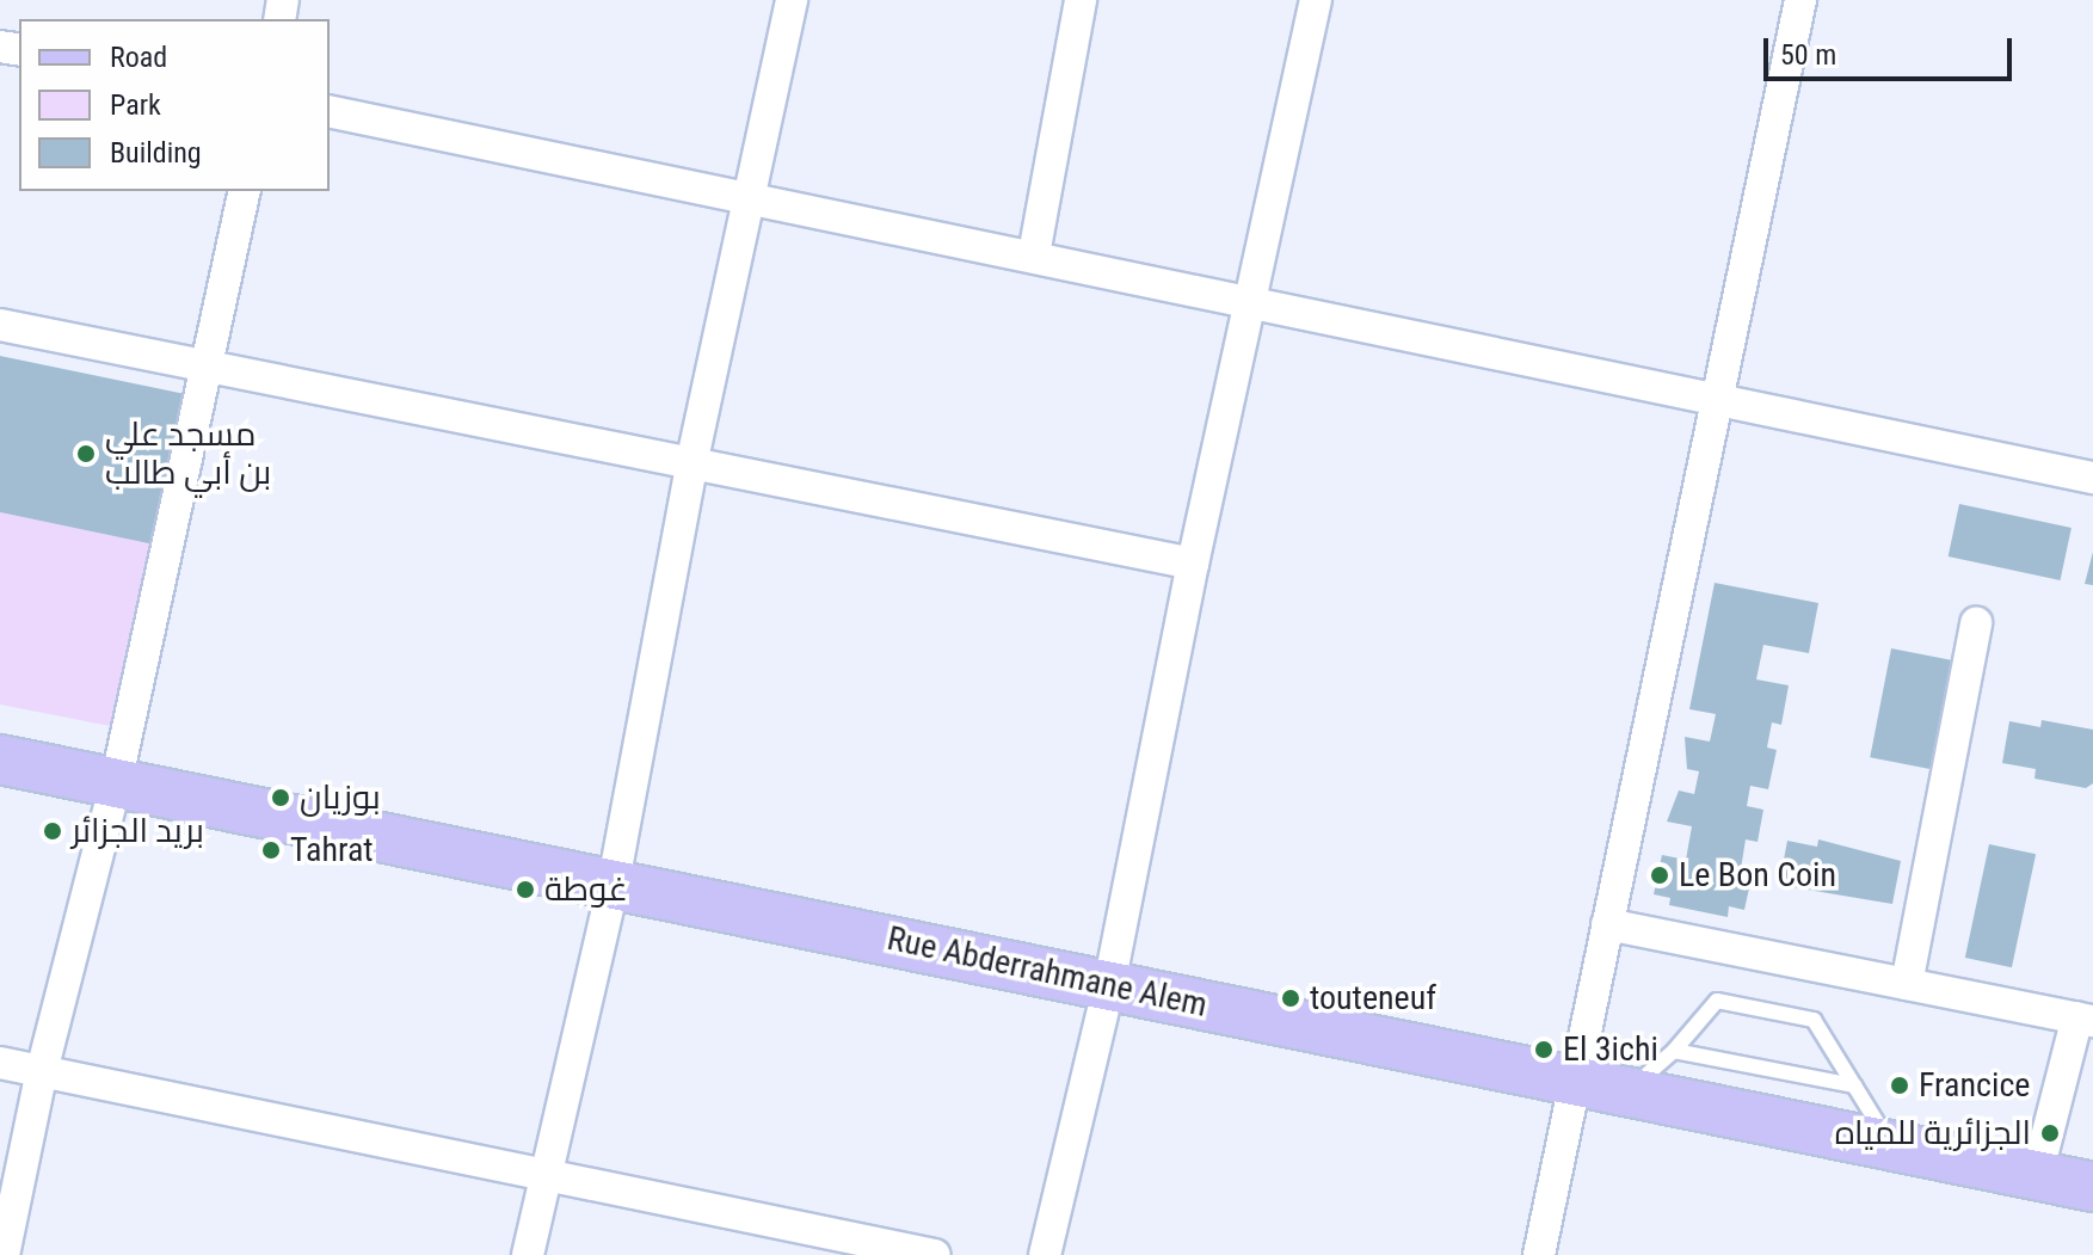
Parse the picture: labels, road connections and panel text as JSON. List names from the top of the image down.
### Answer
{
  "streets": {
    "main road": ["Rue Abderrahmane Alem"]
  },
  "places": [
    "مسجد علي بن أبي طالب",
    "بوزيان",
    "بريد الجزائر",
    "Tahrat",
    "Le Bon Coin",
    "غوطة",
    "touteneuf",
    "El 3ichi",
    "Francice",
    "الجزائرية للمياه"
  ],
  "legend": ["Road", "Park", "Building"],
  "scale_bar": "50 m"
}
